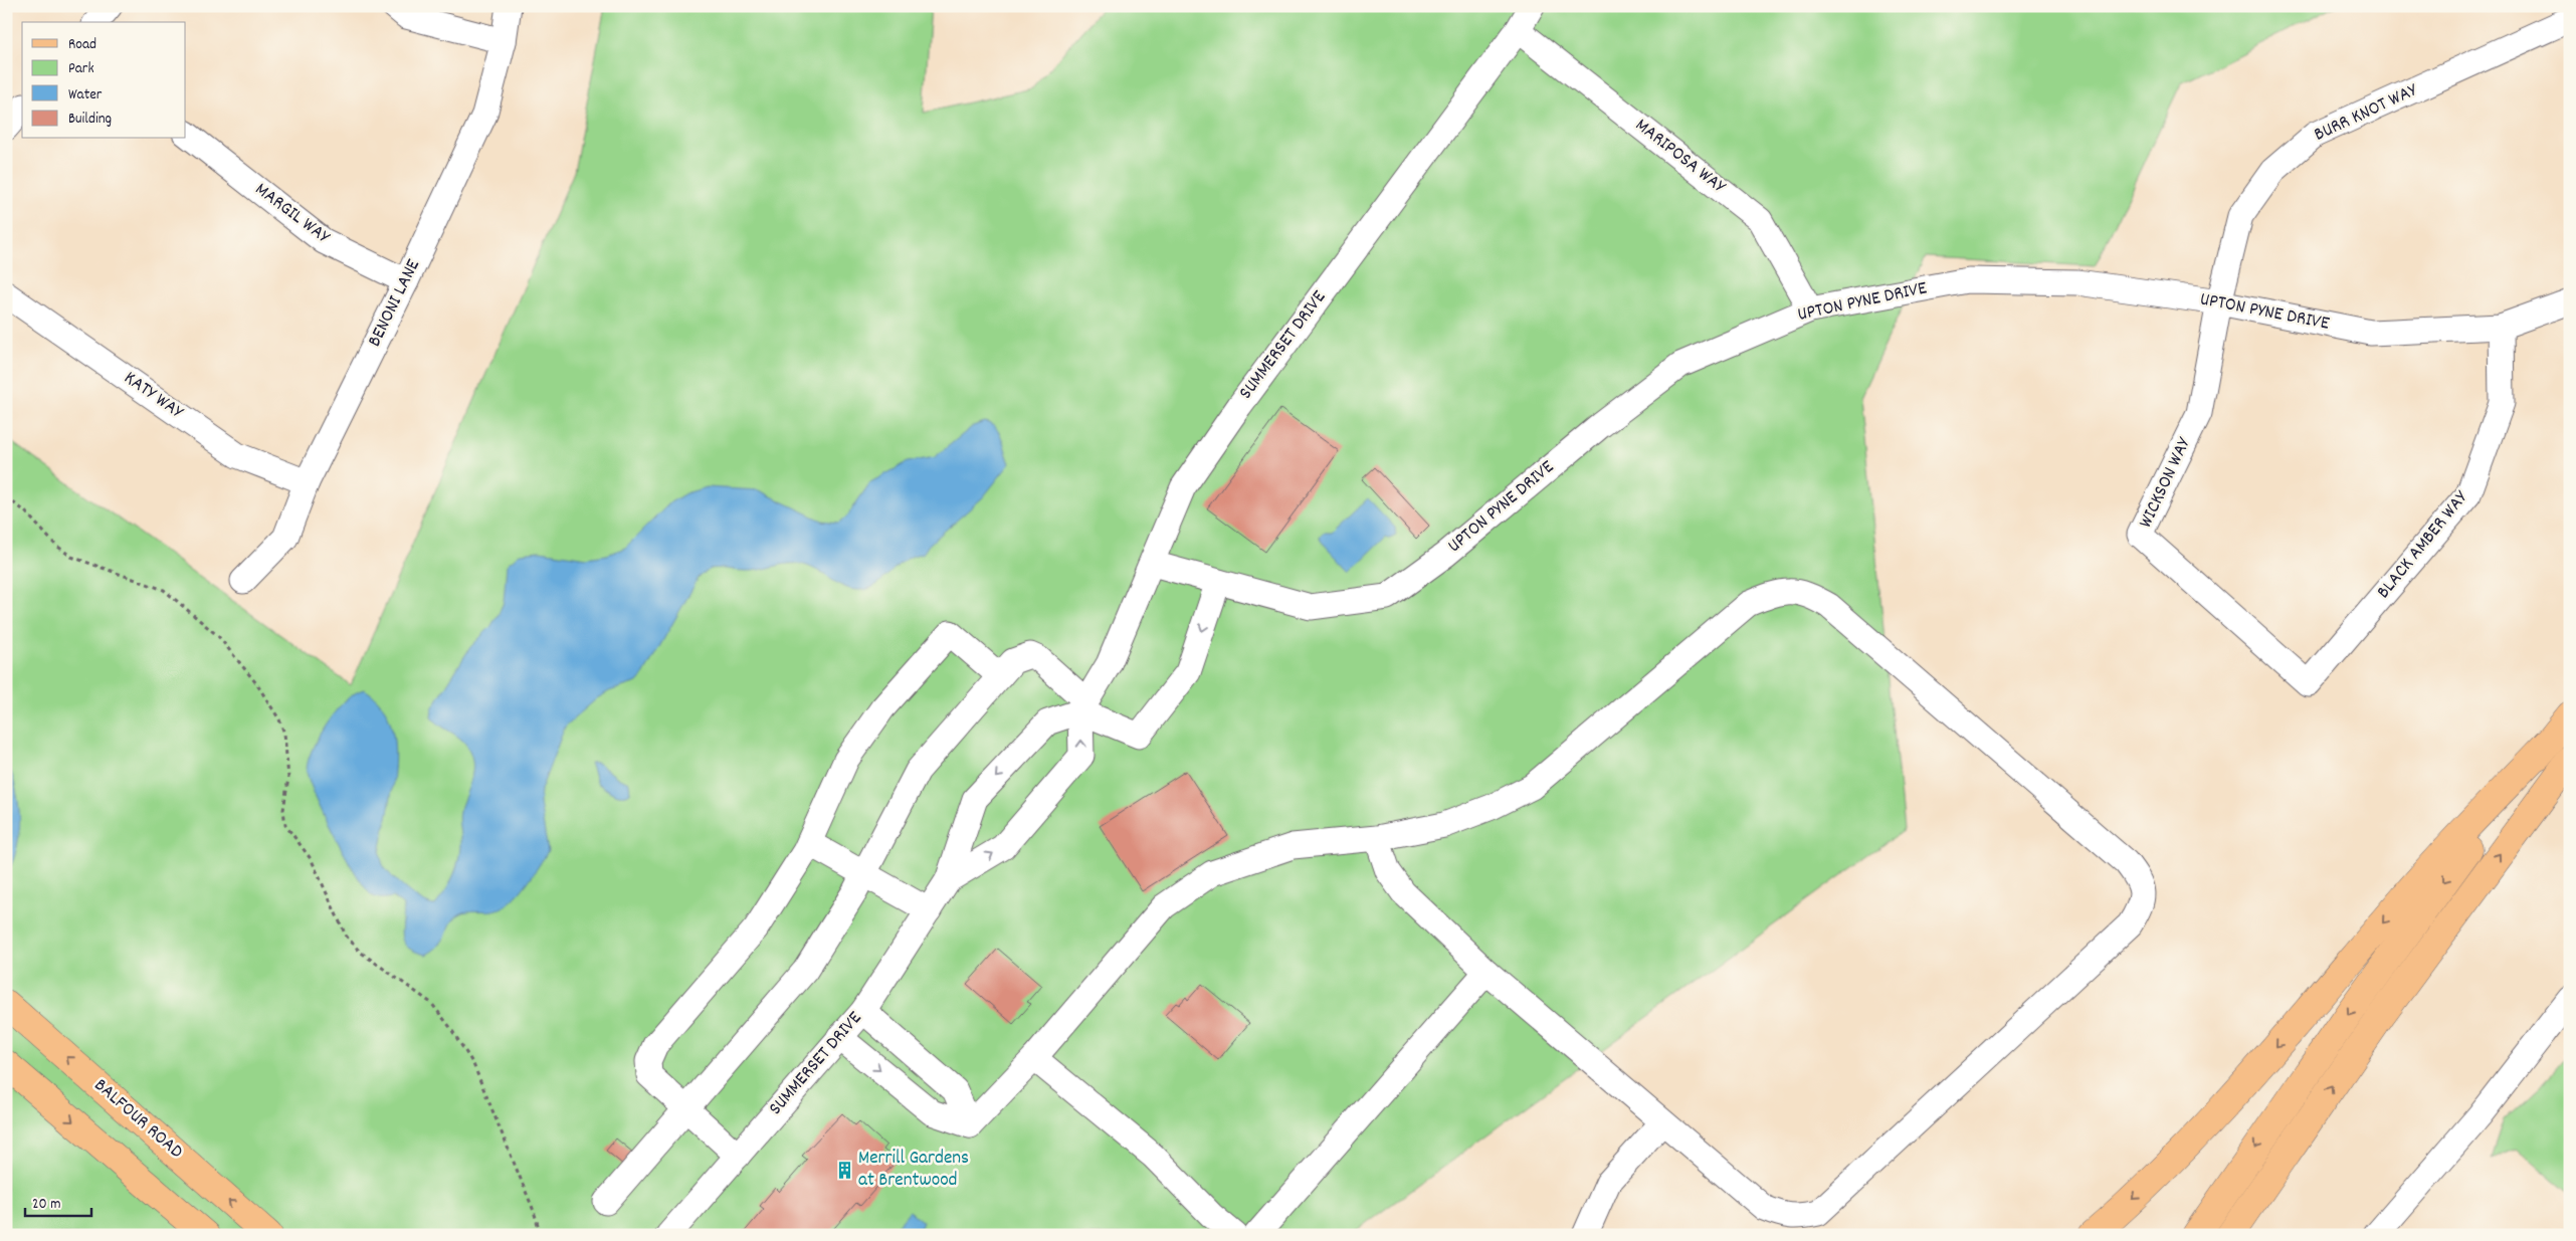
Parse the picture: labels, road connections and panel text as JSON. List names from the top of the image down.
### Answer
{
  "streets": {
    "main road": ["BALFOUR ROAD"],
    "street": [
      "BURR KNOT WAY",
      "MARIPOSA WAY",
      "MARGIL WAY",
      "UPTON PYNE DRIVE",
      "BENONI LANE",
      "SUMMERSET DRIVE",
      "KATY WAY",
      "WICKSON WAY",
      "BLACK AMBER WAY"
    ]
  },
  "crossings": [
    ["BURR KNOT WAY", "UPTON PYNE DRIVE"],
    ["BURR KNOT WAY", "WICKSON WAY"],
    ["MARIPOSA WAY", "UPTON PYNE DRIVE"],
    ["MARIPOSA WAY", "SUMMERSET DRIVE"],
    ["MARGIL WAY", "BENONI LANE"],
    ["UPTON PYNE DRIVE", "SUMMERSET DRIVE"],
    ["UPTON PYNE DRIVE", "WICKSON WAY"],
    ["UPTON PYNE DRIVE", "BLACK AMBER WAY"],
    ["BENONI LANE", "KATY WAY"],
    ["WICKSON WAY", "BLACK AMBER WAY"]
  ],
  "places": {
    "building": ["Merrill Gardens at Brentwood"]
  },
  "legend": [
    "Road",
    "Park",
    "Water",
    "Building"
  ],
  "scale_bar": "20 m"
}
